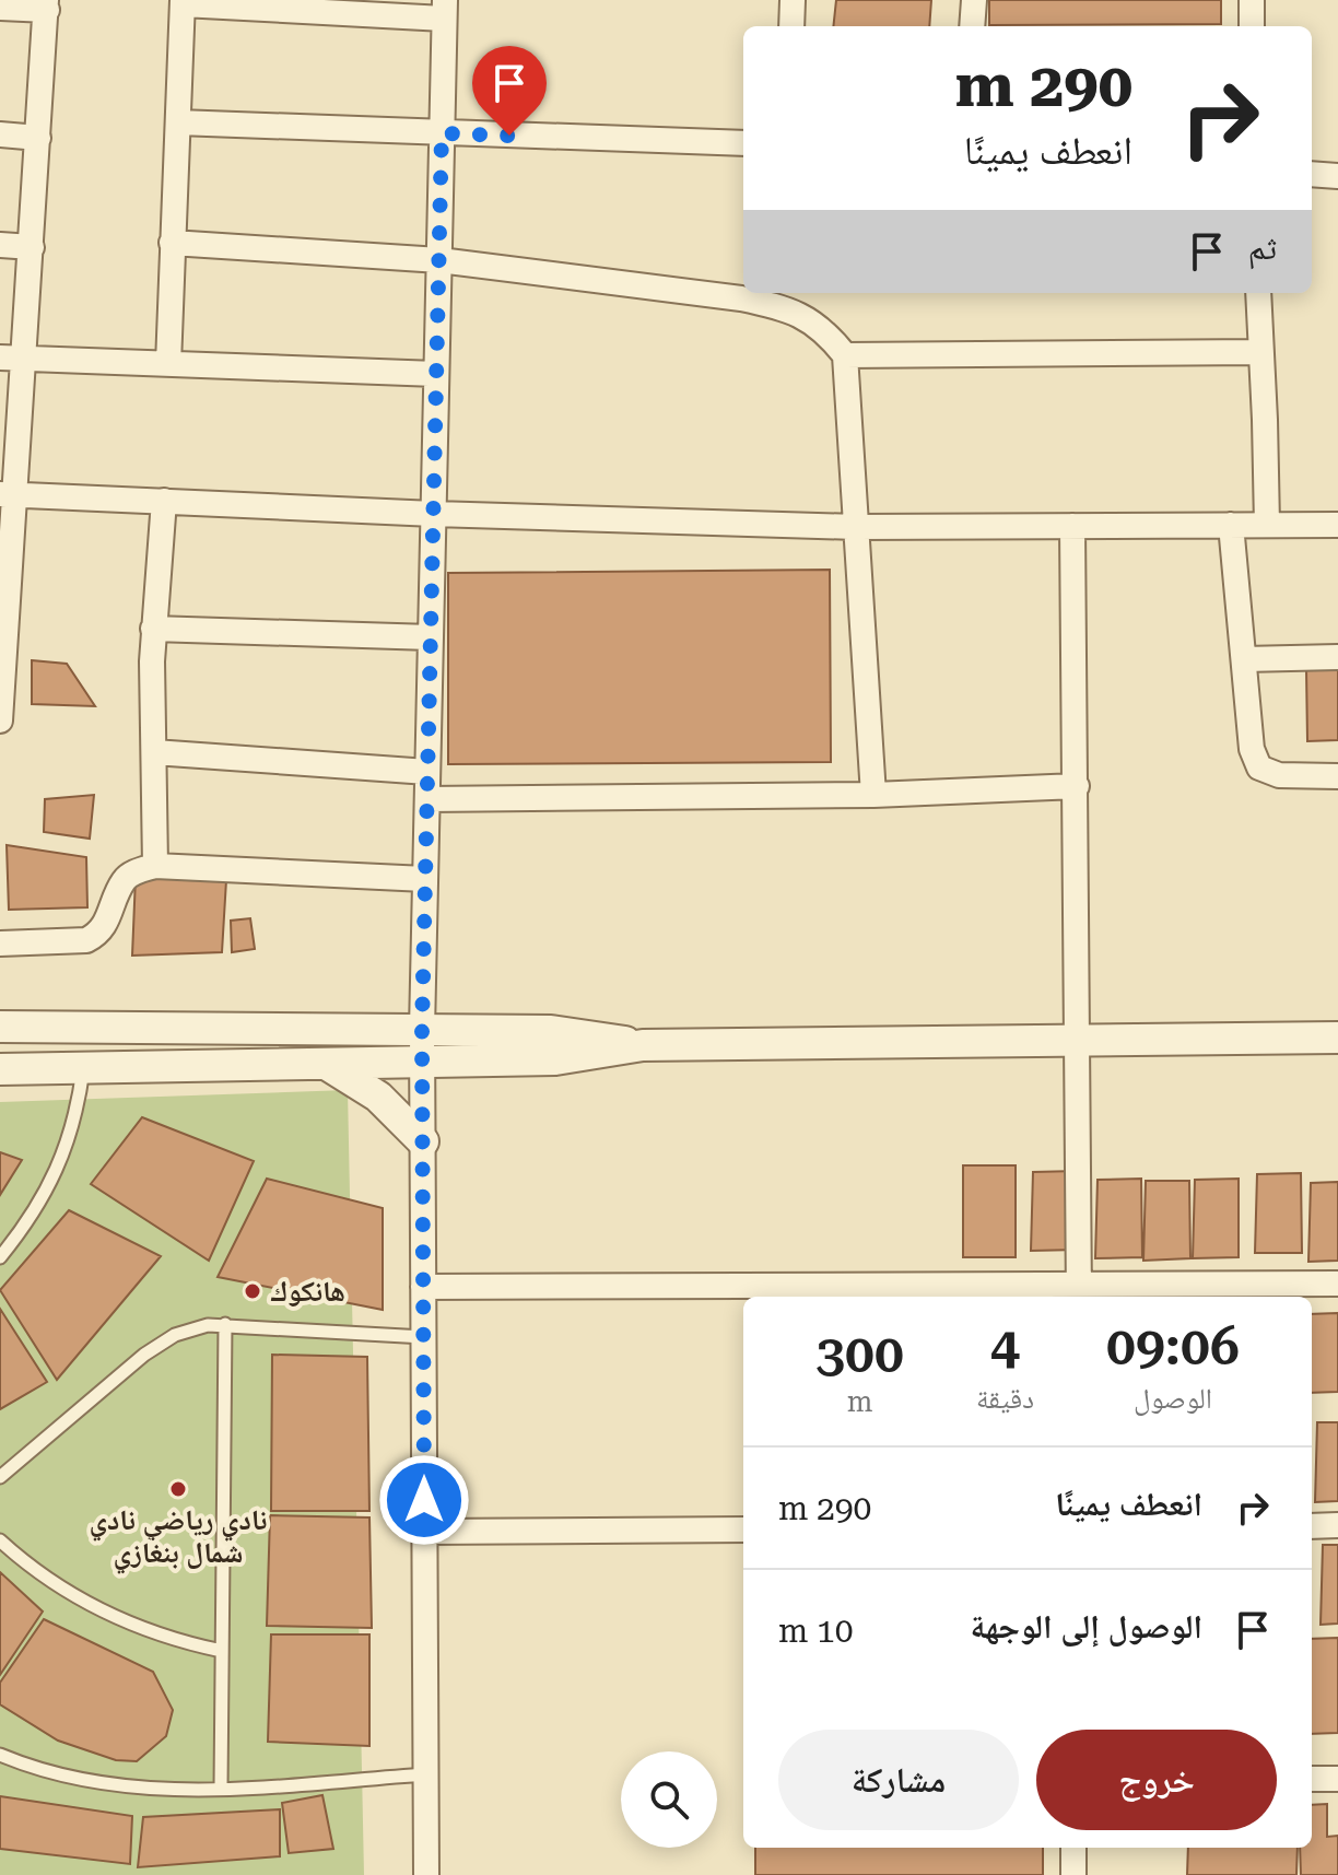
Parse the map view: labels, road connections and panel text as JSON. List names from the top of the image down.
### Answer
{
  "places": ["هانكوك", "نادي رياضي نادي شمال بنغازي"],
  "page": {
    "turn": ["290 m", "انعطف يمينًا"],
    "then": "ثم",
    "eta": [
      "09:06",
      "الوصول",
      "4",
      "دقيقة",
      "300",
      "m"
    ],
    "list": [
      {
        "name": "انعطف يمينًا",
        "value": "290 m"
      },
      {
        "name": "الوصول إلى الوجهة",
        "value": "10 m"
      }
    ],
    "buttons": ["خروج", "مشاركة"]
  }
}
